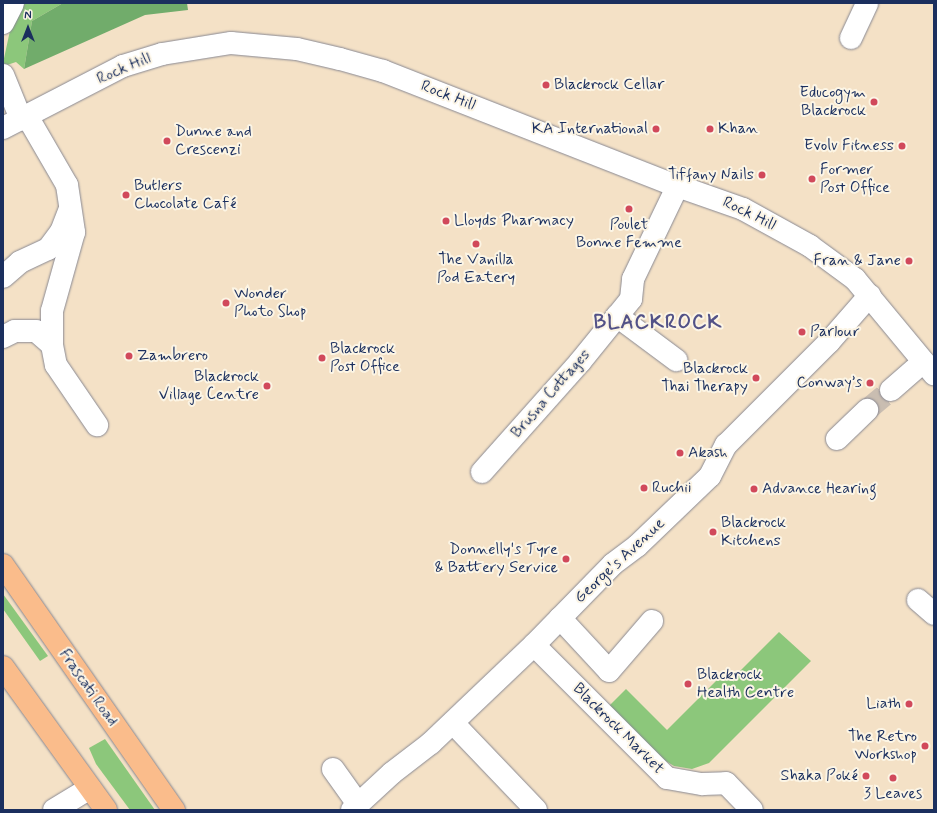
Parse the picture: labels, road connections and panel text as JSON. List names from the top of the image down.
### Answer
{
  "streets": {
    "highway": ["Frascati Road"],
    "street": [
      "Rock Hill",
      "Brusna Cottages",
      "George's Avenue",
      "Blackrock Market"
    ]
  },
  "crossings": [
    ["Rock Hill", "Brusna Cottages"],
    ["Rock Hill", "George's Avenue"],
    ["George's Avenue", "Blackrock Market"]
  ],
  "districts": ["BLACKROCK"],
  "places": [
    "Blackrock Cellar",
    "Educogym Blackrock",
    "KA International",
    "Khan",
    "Dunne and Crescenzi",
    "Evolv Fitness",
    "Tiffany Nails",
    "Former Post Office",
    "Butlers Chocolate Café",
    "Poulet Bonne Femme",
    "Lloyds Pharmacy",
    "The Vanilla Pod Eatery",
    "Fran & Jane",
    "Wonder Photo Shop",
    "Parlour",
    "Zambrero",
    "Blackrock Post Office",
    "Blackrock Thai Therapy",
    "Conway’s",
    "Blackrock Village Centre",
    "Akash",
    "Ruchii",
    "Advance Hearing",
    "Blackrock Kitchens",
    "Donnelly's Tyre & Battery Service",
    "Blackrock Health Centre",
    "Liath",
    "The Retro Workshop",
    "Shaka Poké",
    "3 Leaves"
  ],
  "north": "top"
}
